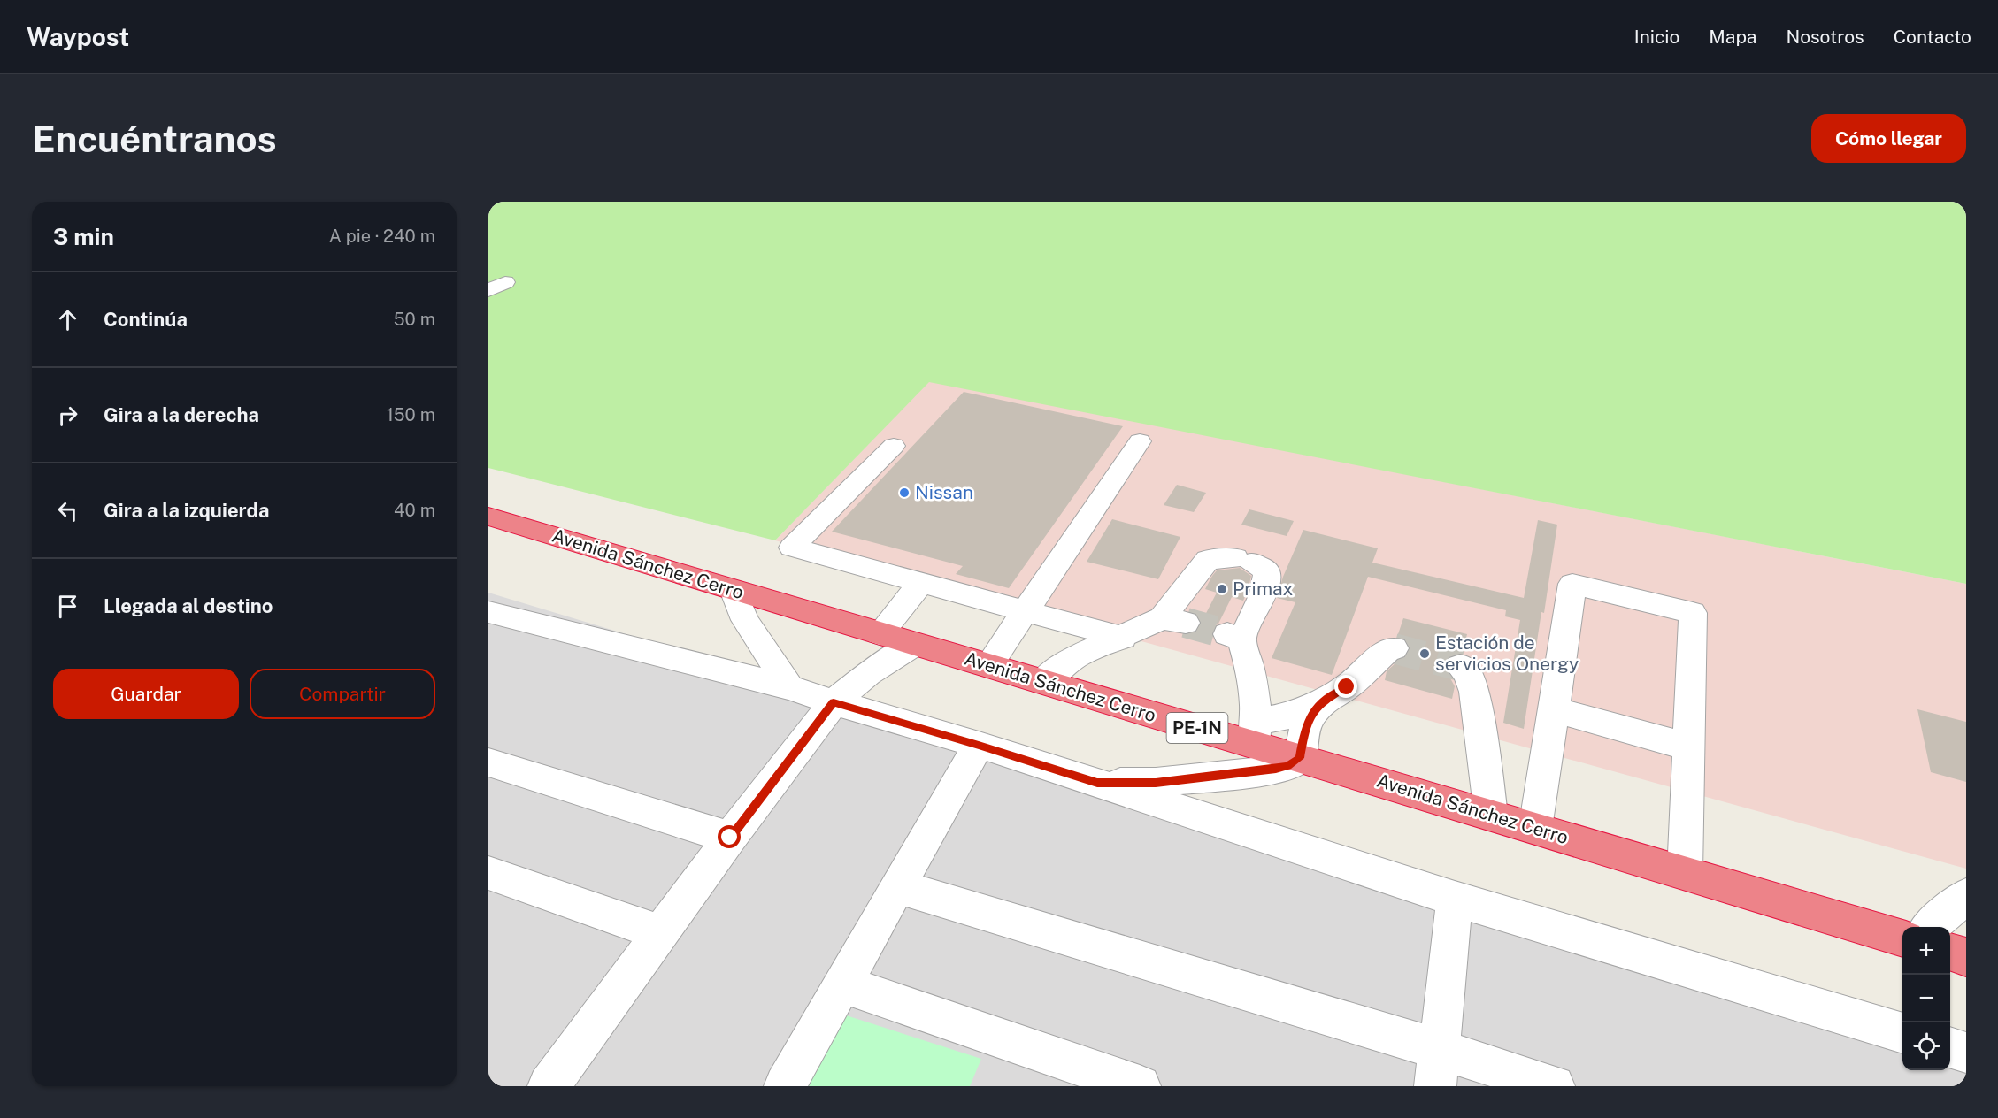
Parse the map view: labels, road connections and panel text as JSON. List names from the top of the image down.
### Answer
{
  "streets": {
    "highway": ["Avenida Sánchez Cerro", "PE-1N"]
  },
  "places": ["Nissan", "Primax", "Estación de servicios Onergy"],
  "page": {
    "header": "Waypost",
    "nav": [
      "Inicio",
      "Mapa",
      "Nosotros",
      "Contacto"
    ],
    "buttons": [
      "Cómo llegar",
      ["Guardar", "Compartir"]
    ],
    "title": "Encuéntranos",
    "heading": ["3 min", "A pie · 240 m"],
    "list": [
      ["Continúa", "50 m"],
      ["Gira a la derecha", "150 m"],
      ["Gira a la izquierda", "40 m"],
      "Llegada al destino"
    ],
    "map_buttons": ["+", "−"]
  }
}
